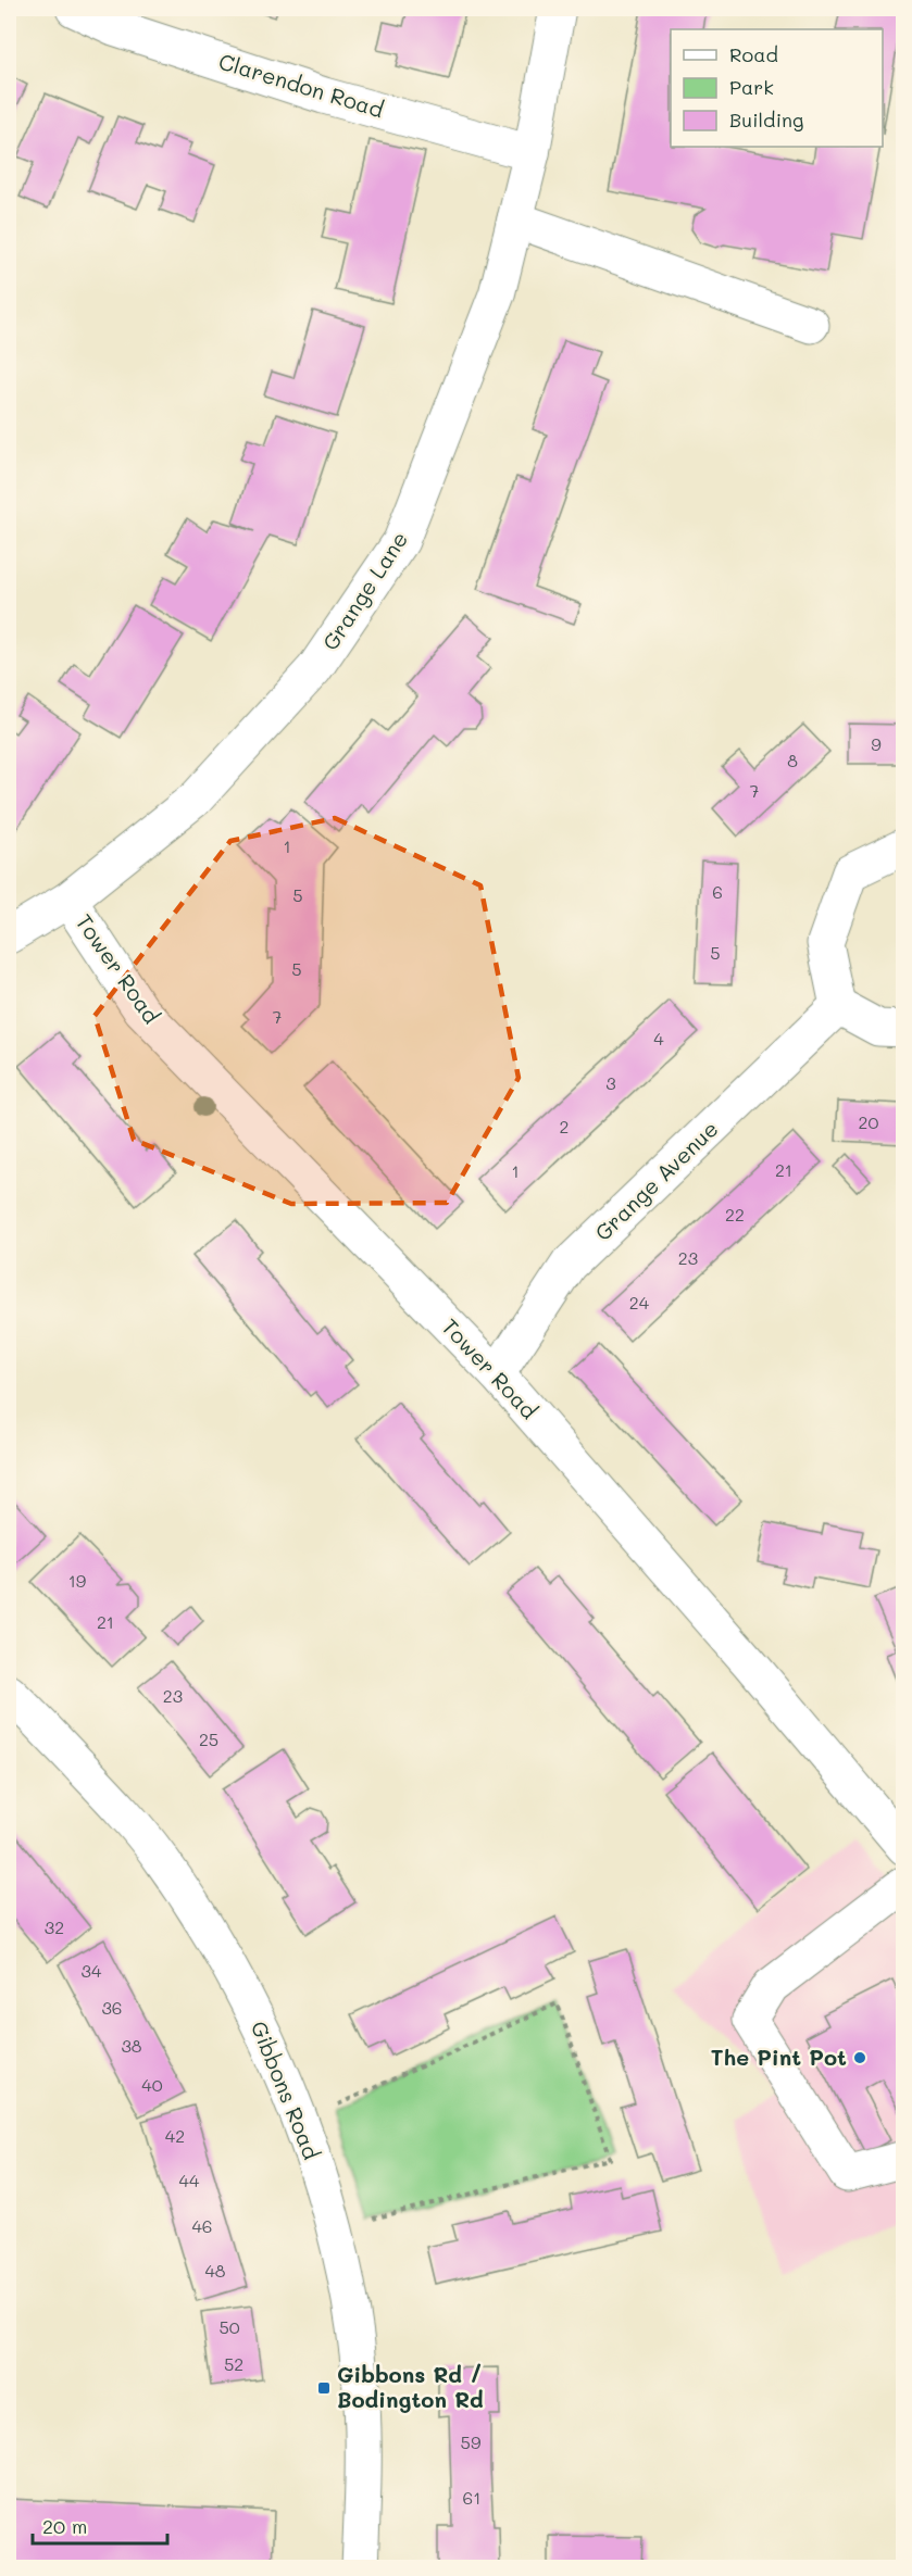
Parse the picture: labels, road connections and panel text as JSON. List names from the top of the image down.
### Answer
{
  "streets": {
    "street": [
      "Clarendon Road",
      "Grange Lane",
      "Tower Road",
      "Grange Avenue",
      "Gibbons Road"
    ]
  },
  "crossings": [
    ["Clarendon Road", "Grange Lane"],
    ["Grange Lane", "Tower Road"],
    ["Tower Road", "Grange Avenue"]
  ],
  "places": {
    "other": ["The Pint Pot"],
    "transit": ["Gibbons Rd / Bodington Rd"]
  },
  "house_numbers": [
    "9",
    "8",
    "7",
    "1",
    "6",
    "5",
    "5",
    "5",
    "7",
    "4",
    "3",
    "20",
    "2",
    "21",
    "1",
    "22",
    "23",
    "24",
    "19",
    "21",
    "23",
    "25",
    "32",
    "34",
    "36",
    "38",
    "40",
    "42",
    "44",
    "46",
    "48",
    "50",
    "52",
    "59",
    "61"
  ],
  "legend": ["Road", "Park", "Building"],
  "scale_bar": "20 m"
}
